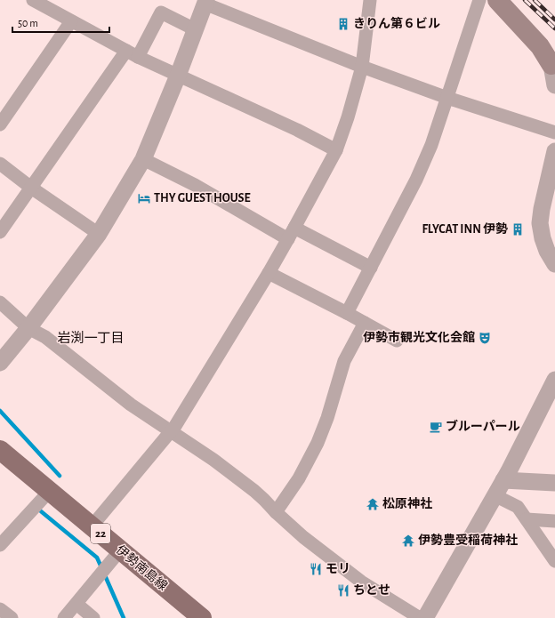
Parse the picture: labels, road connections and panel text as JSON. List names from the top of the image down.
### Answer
{
  "streets": {
    "main road": ["22", "伊勢南島線"]
  },
  "districts": ["岩渕一丁目"],
  "places": {
    "building": ["きりん第６ビル", "FLYCAT INN 伊勢"],
    "hotel": ["THY GUEST HOUSE"],
    "theatre": ["伊勢市観光文化会館"],
    "cafe": ["ブルーパール"],
    "temple": ["松原神社", "伊勢豊受稲荷神社"],
    "restaurant": ["モリ", "ちとせ"]
  },
  "scale_bar": "50 m"
}
